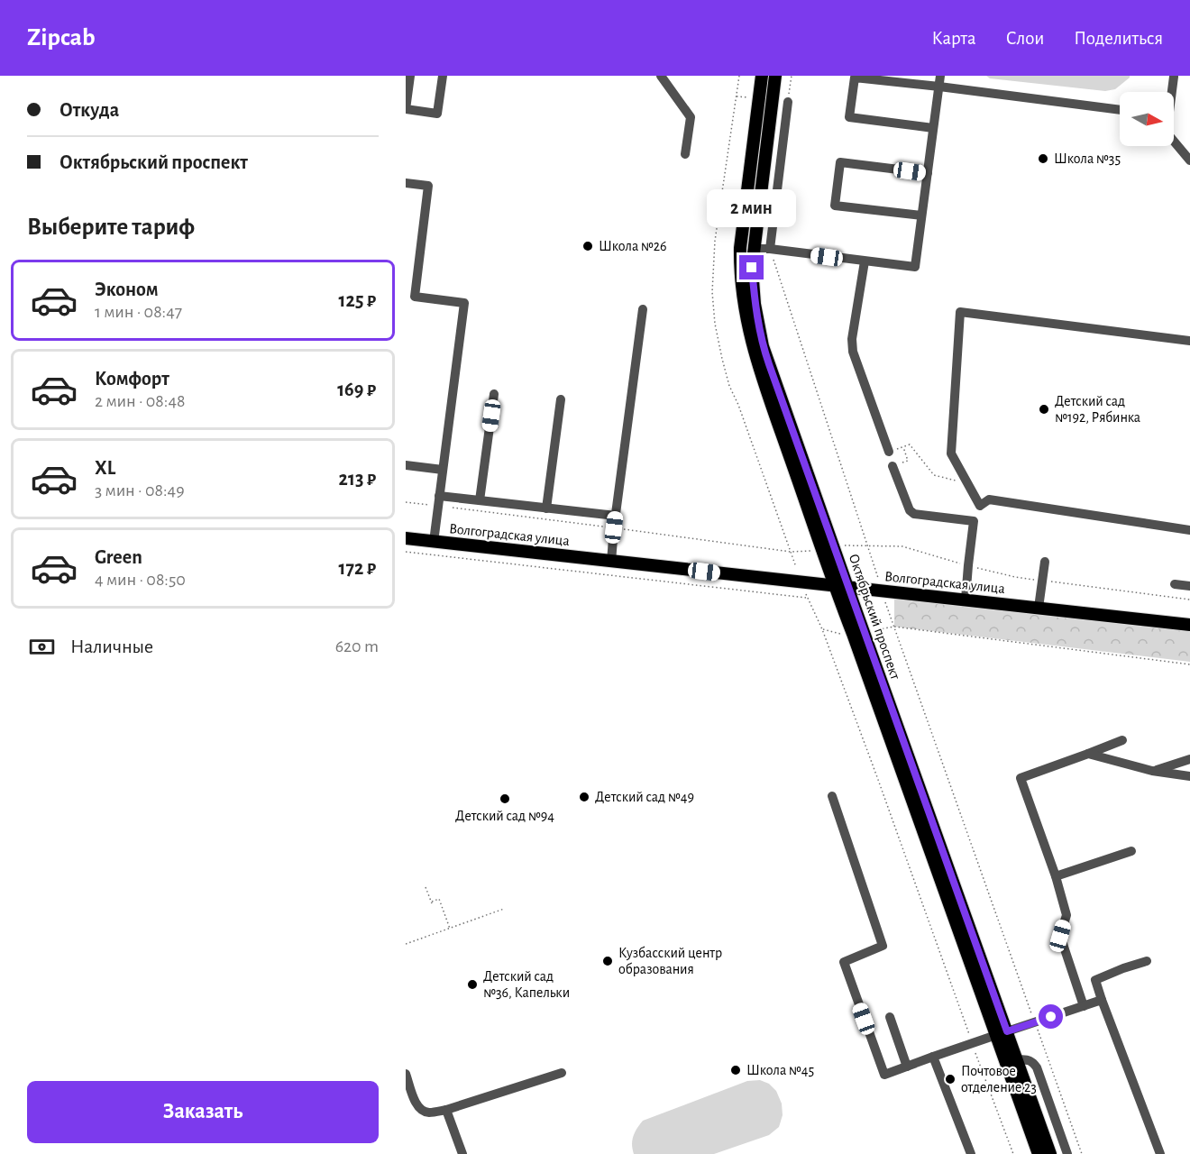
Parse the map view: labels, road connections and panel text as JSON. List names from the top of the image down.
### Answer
{
  "streets": {
    "main road": ["Волгоградская улица", "Октябрьский проспект"]
  },
  "crossings": [
    ["Волгоградская улица", "Октябрьский проспект"]
  ],
  "places": [
    "Школа №35",
    "Школа №26",
    "Детский сад №192, Рябинка",
    "Детский сад №49",
    "Детский сад №94",
    "Кузбасский центр образования",
    "Детский сад №36, Капельки",
    "Школа №45",
    "Почтовое отделение 23"
  ],
  "north": "right",
  "page": {
    "header": "Zipcab",
    "nav": ["Карта", "Слои", "Поделиться"],
    "banner": ["Откуда", "Октябрьский проспект"],
    "bubble": "2 мин",
    "heading": "Выберите тариф",
    "list": [
      {
        "name": "Эконом",
        "note": "1 мин · 08:47",
        "value": "125 ₽"
      },
      {
        "name": "Комфорт",
        "note": "2 мин · 08:48",
        "value": "169 ₽"
      },
      {
        "name": "XL",
        "note": "3 мин · 08:49",
        "value": "213 ₽"
      },
      {
        "name": "Green",
        "note": "4 мин · 08:50",
        "value": "172 ₽"
      }
    ],
    "pay": ["Наличные", "620 m"],
    "buttons": "Заказать"
  }
}
